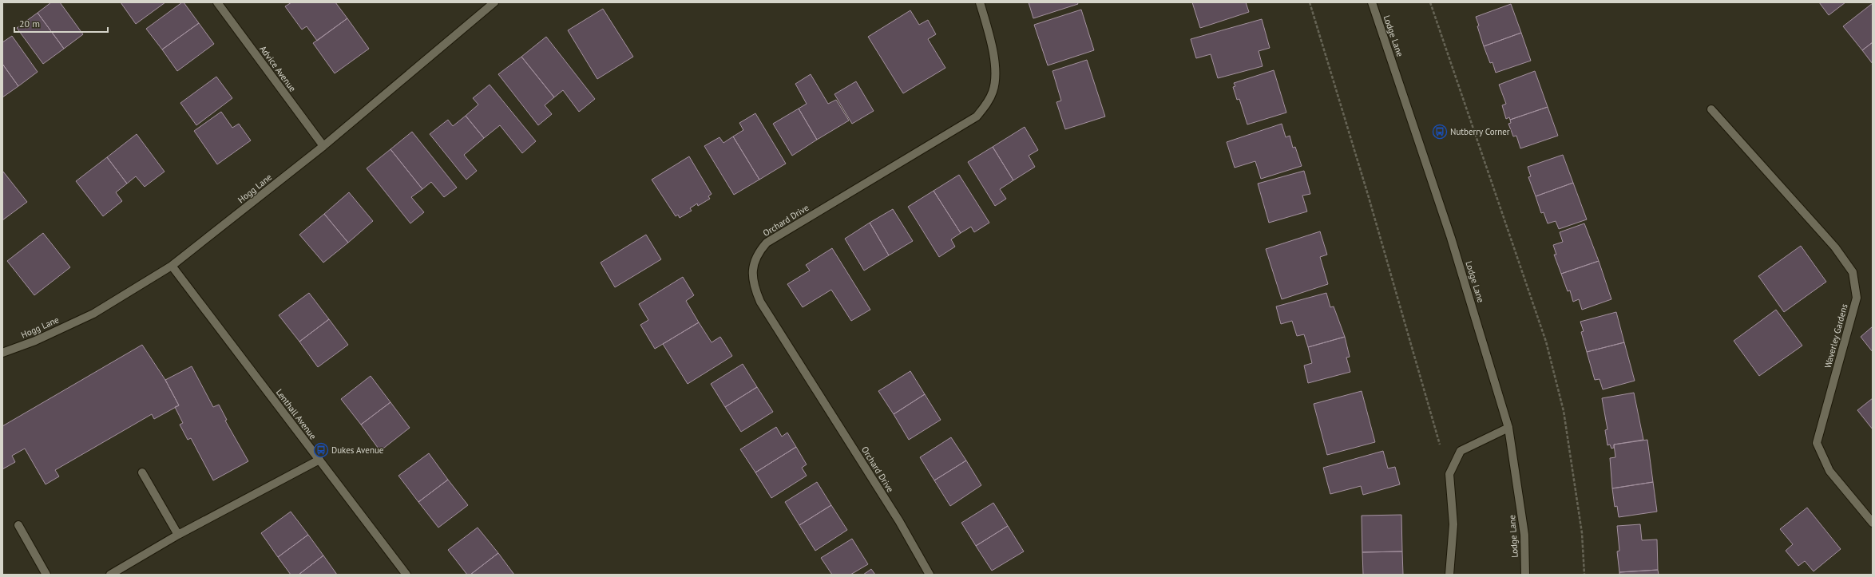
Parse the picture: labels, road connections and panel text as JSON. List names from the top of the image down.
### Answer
{
  "streets": {
    "street": [
      "Lodge Lane",
      "Advice Avenue",
      "Hogg Lane",
      "Orchard Drive",
      "Waverley Gardens",
      "Lenthall Avenue"
    ]
  },
  "crossings": [
    ["Advice Avenue", "Hogg Lane"],
    ["Hogg Lane", "Lenthall Avenue"]
  ],
  "places": {
    "bus stop": ["Nutberry Corner", "Dukes Avenue"]
  },
  "scale_bar": "20 m"
}
